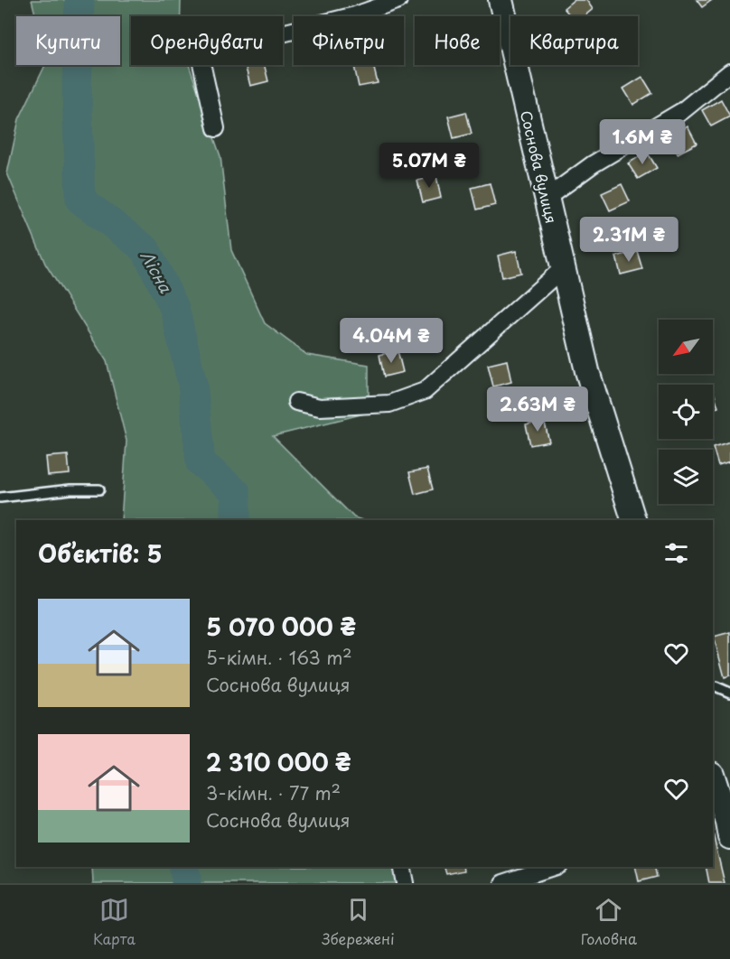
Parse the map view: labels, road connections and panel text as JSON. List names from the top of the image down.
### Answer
{
  "streets": {
    "street": ["Соснова вулиця"]
  },
  "water": ["Лісна"],
  "north": "bottom left",
  "page": {
    "chip": [
      "Купити",
      "Орендувати",
      "Фільтри",
      "Нове",
      "Квартира"
    ],
    "price": [
      "1.6M ₴",
      "5.07M ₴",
      "2.31M ₴",
      "4.04M ₴",
      "2.63M ₴"
    ],
    "heading": "Об’єктів: 5",
    "list": [
      {
        "name": "5 070 000 ₴",
        "note": "5-кімн. · 163 m² · Соснова вулиця"
      },
      {
        "name": "2 310 000 ₴",
        "note": "3-кімн. · 77 m² · Соснова вулиця"
      }
    ],
    "tabs": ["Карта", "Збережені", "Головна"]
  }
}
